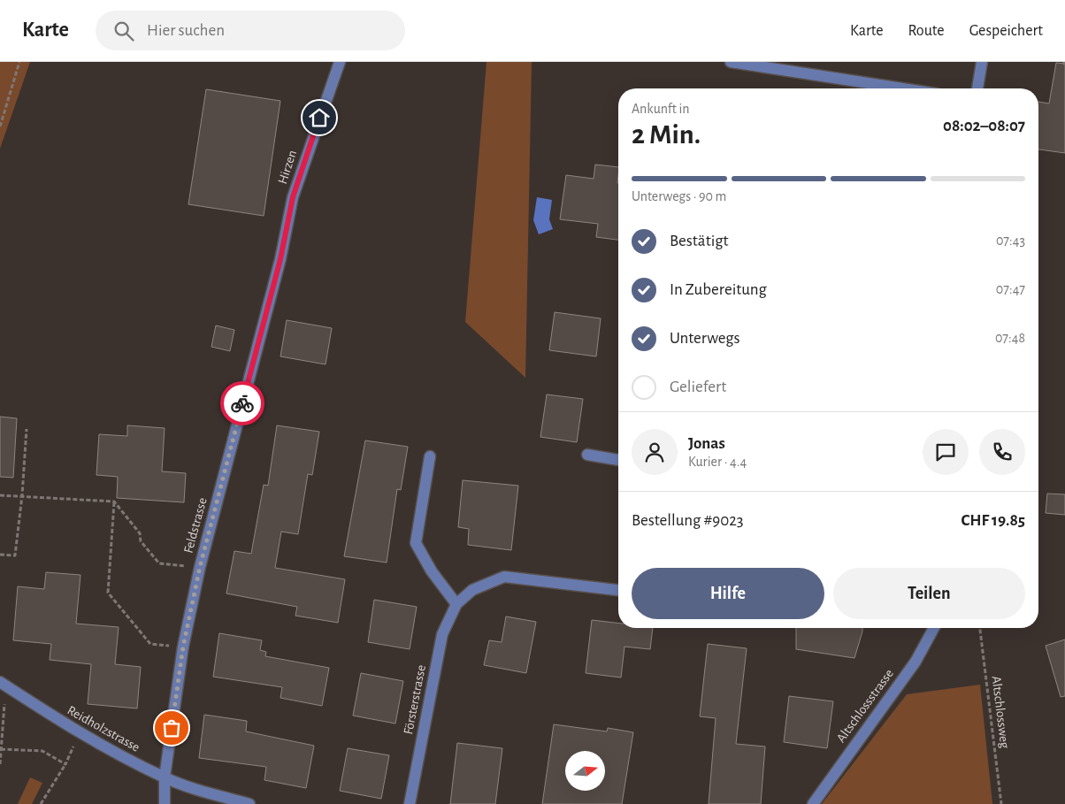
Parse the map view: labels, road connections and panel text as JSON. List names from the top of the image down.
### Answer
{
  "streets": {
    "street": [
      "Hirzen",
      "Feldstrasse",
      "Försterstrasse",
      "Altschlossstrasse",
      "Reidholzstrasse"
    ],
    "path": ["Altschlossweg"]
  },
  "crossings": [
    ["Hirzen", "Feldstrasse"],
    ["Feldstrasse", "Reidholzstrasse"]
  ],
  "north": "right",
  "page": {
    "header": "Karte",
    "search": "Hier suchen",
    "nav": ["Karte", "Route", "Gespeichert"],
    "heading": ["2 Min.", "Ankunft in", "08:02–08:07"],
    "panel": [
      "Jonas",
      "Kurier · 4.4",
      "Bestellung #9023",
      "CHF 19.85"
    ],
    "bar": "Unterwegs · 90 m",
    "list": [
      ["Bestätigt", "07:43"],
      ["In Zubereitung", "07:47"],
      ["Unterwegs", "07:48"],
      "Geliefert"
    ],
    "buttons": ["Hilfe", "Teilen"]
  }
}
